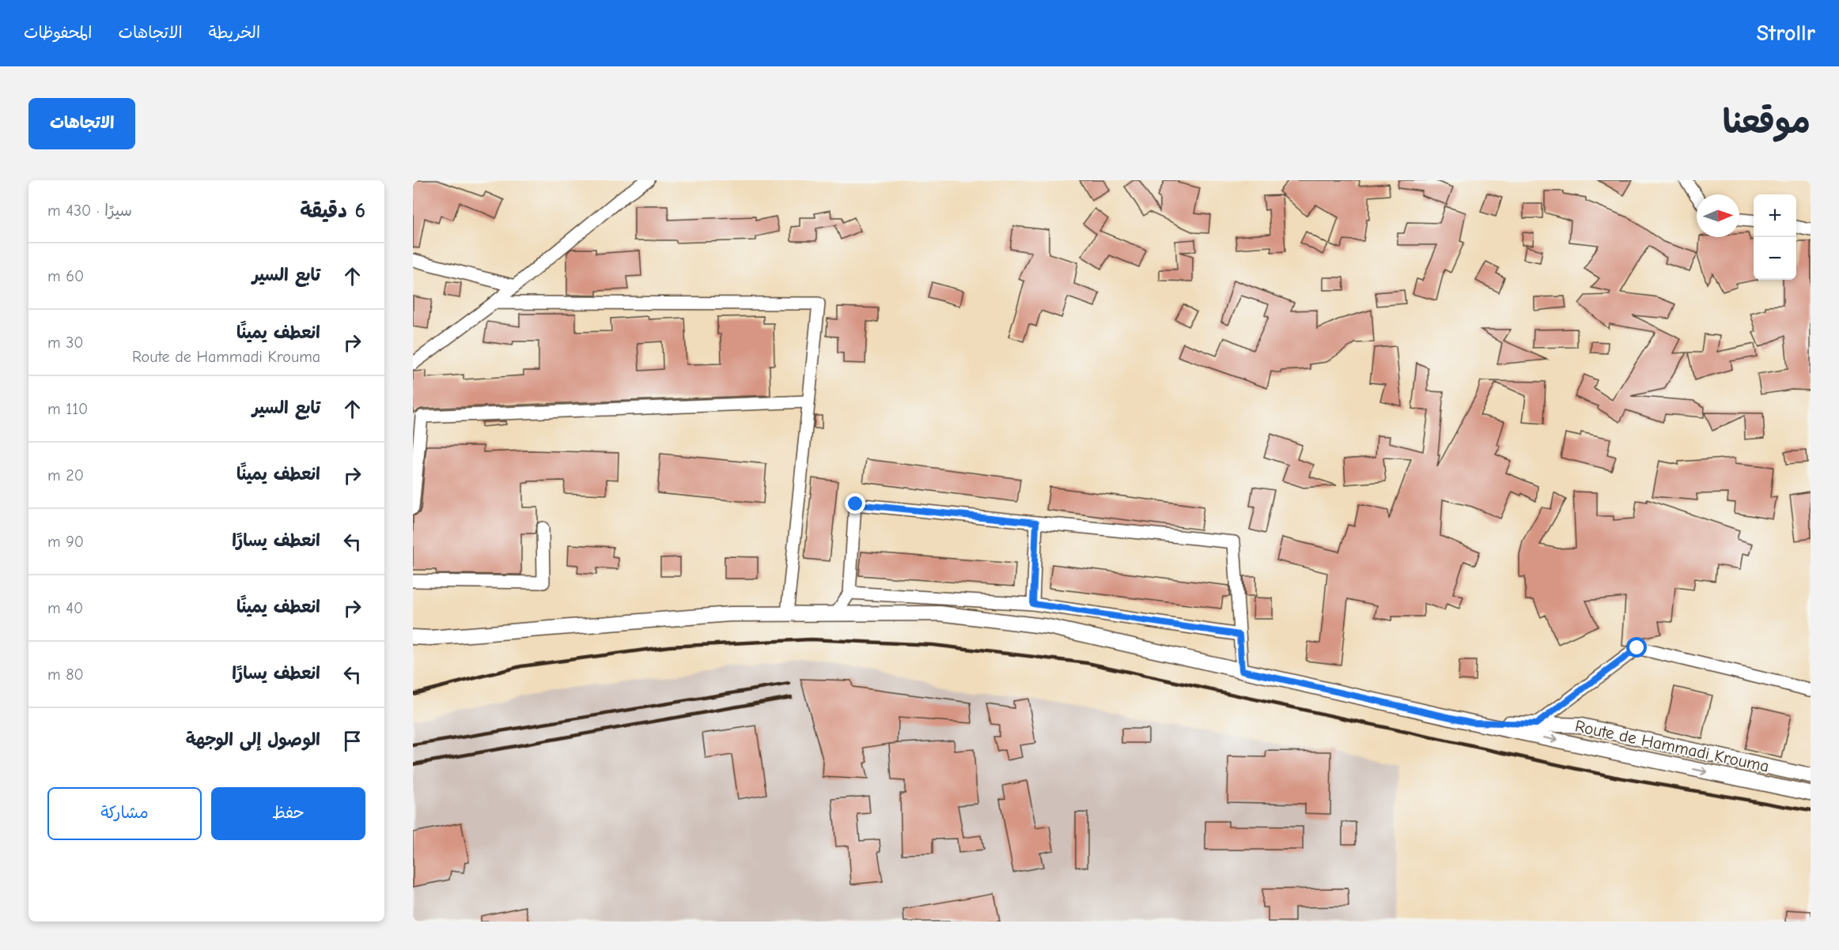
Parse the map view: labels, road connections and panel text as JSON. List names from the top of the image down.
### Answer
{
  "streets": {
    "street": ["Route de Hammadi Krouma"]
  },
  "north": "right",
  "page": {
    "header": "Strollr",
    "nav": ["الخريطة", "الاتجاهات", "المحفوظات"],
    "title": "موقعنا",
    "buttons": [
      "الاتجاهات",
      ["حفظ", "مشاركة"]
    ],
    "heading": ["6 دقيقة", "سيرًا · 430 m"],
    "map_buttons": ["+", "−"],
    "list": [
      ["تابع السير", "60 m"],
      ["انعطف يمينًا", "Route de Hammadi Krouma", "30 m"],
      ["تابع السير", "110 m"],
      ["انعطف يمينًا", "20 m"],
      ["انعطف يسارًا", "90 m"],
      ["انعطف يمينًا", "40 m"],
      ["انعطف يسارًا", "80 m"],
      "الوصول إلى الوجهة"
    ]
  }
}
